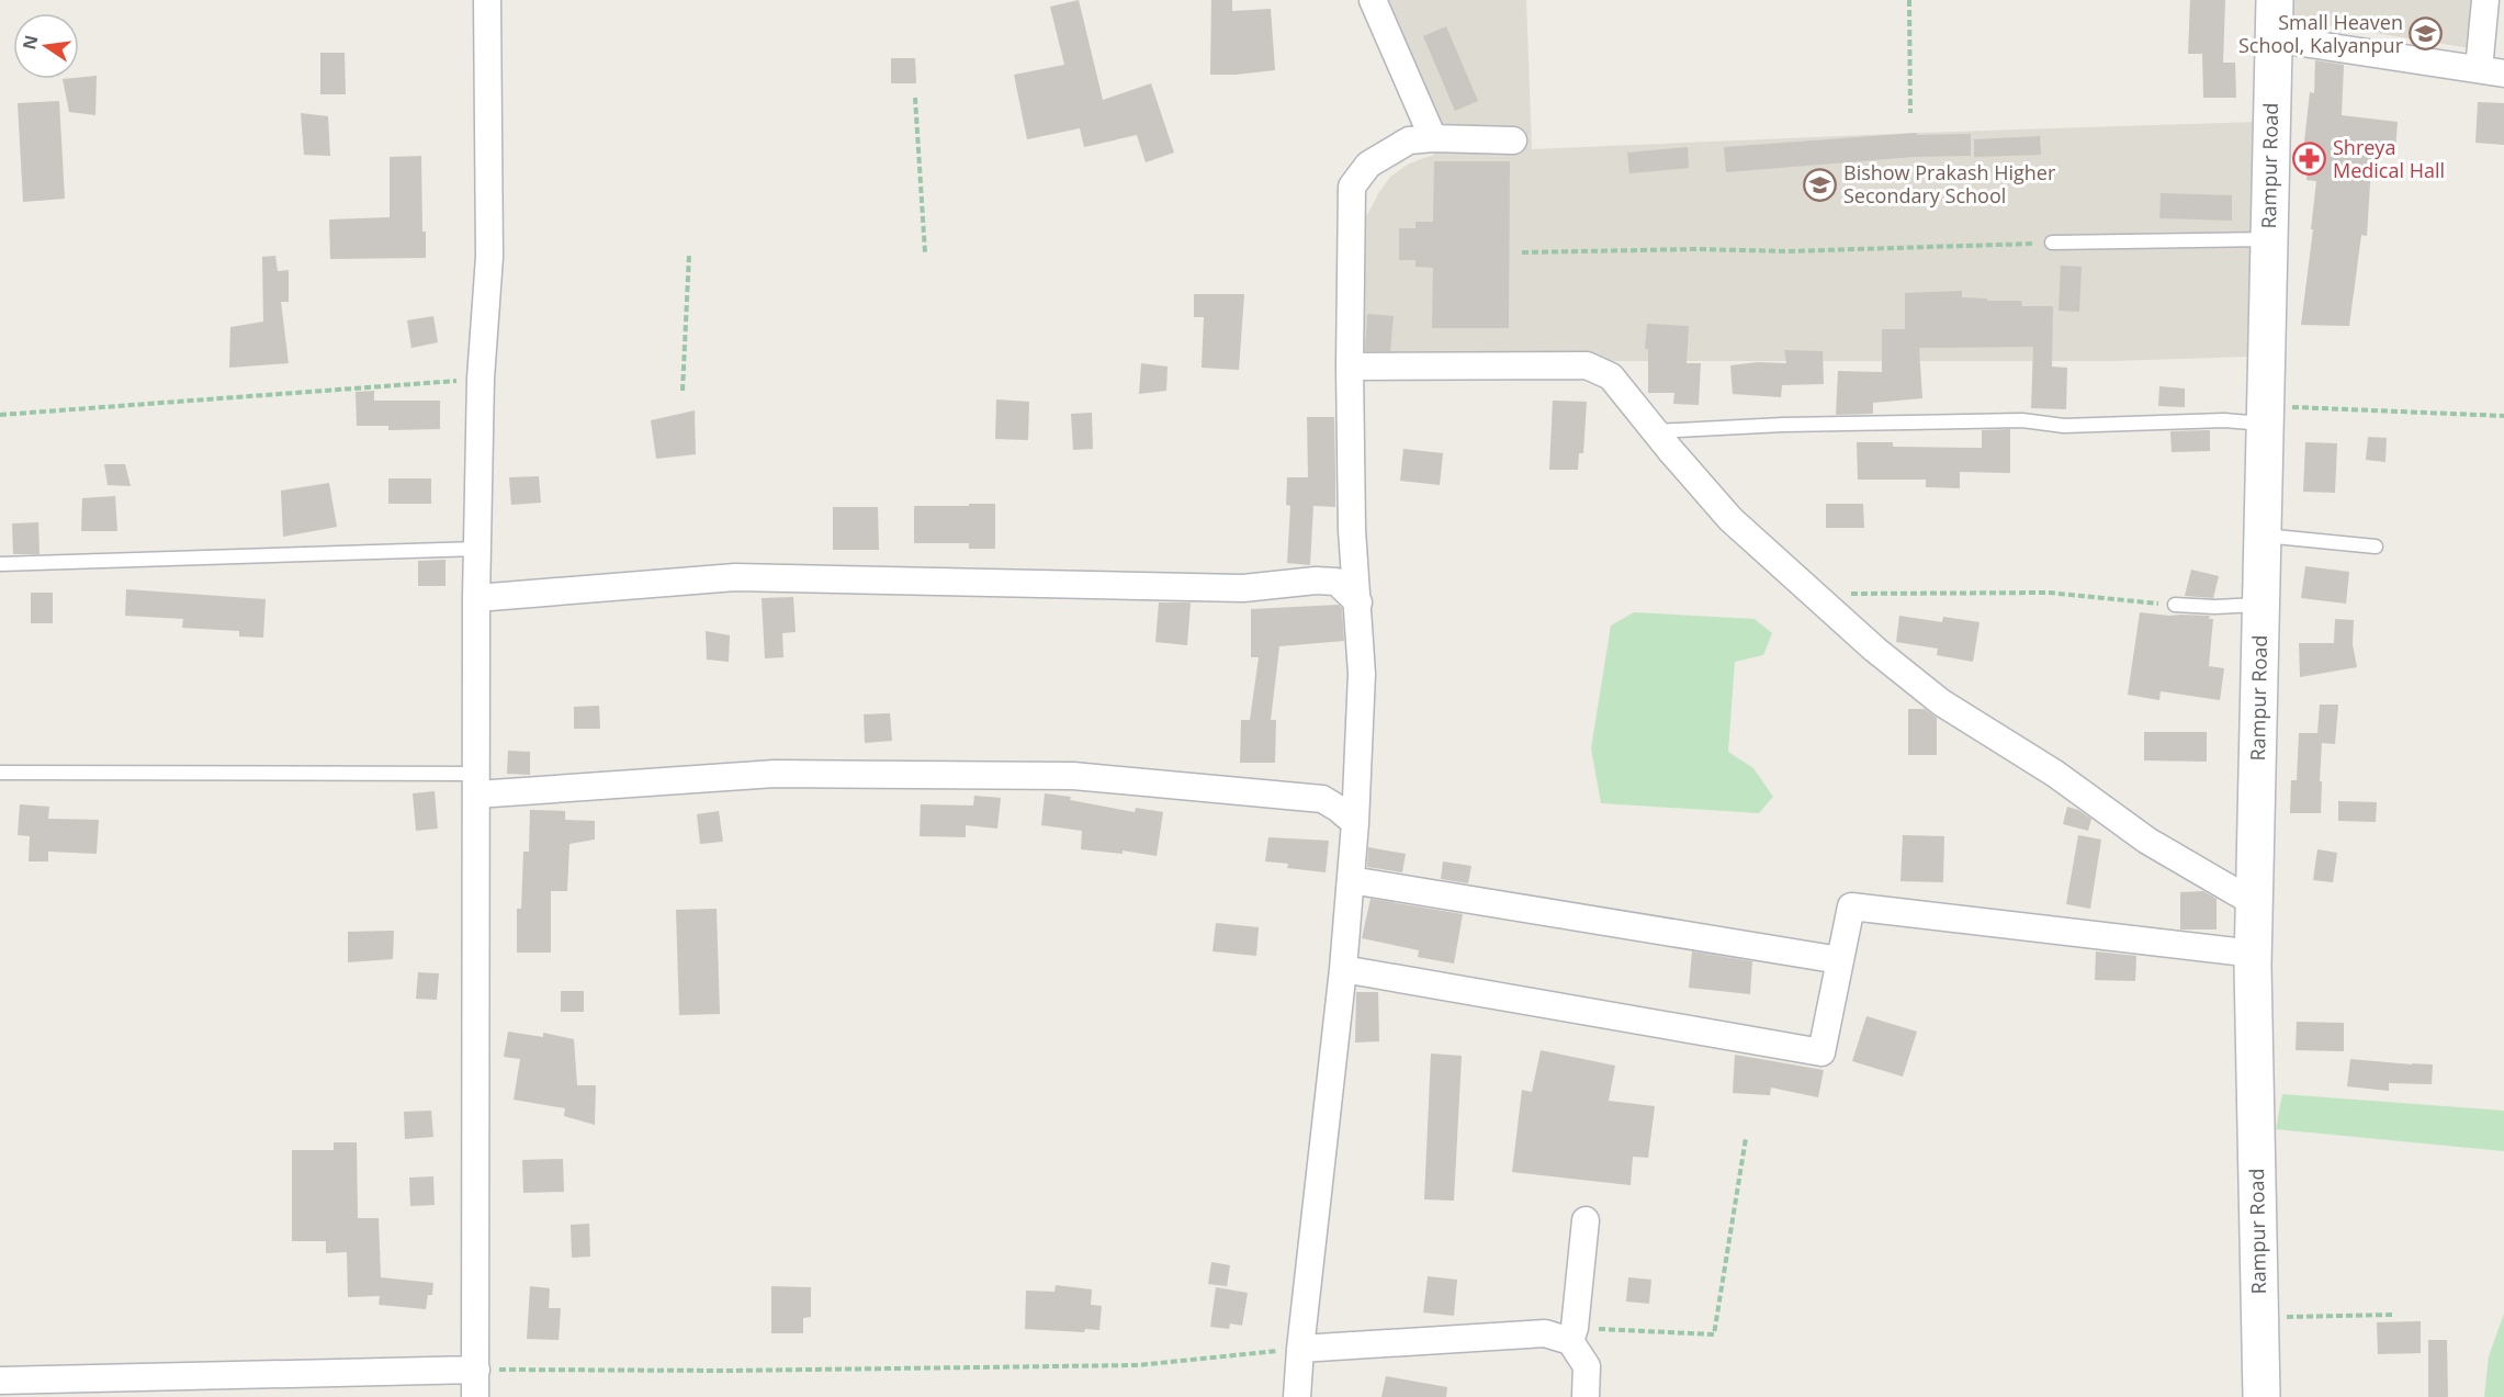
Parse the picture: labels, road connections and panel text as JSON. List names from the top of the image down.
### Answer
{
  "streets": {
    "main road": ["Rampur Road"]
  },
  "places": {
    "school or university": ["Small Heaven School, Kalyanpur", "Bishow Prakash Higher Secondary School"],
    "pharmacy": ["Shreya Medical Hall"]
  },
  "north": "left"
}
